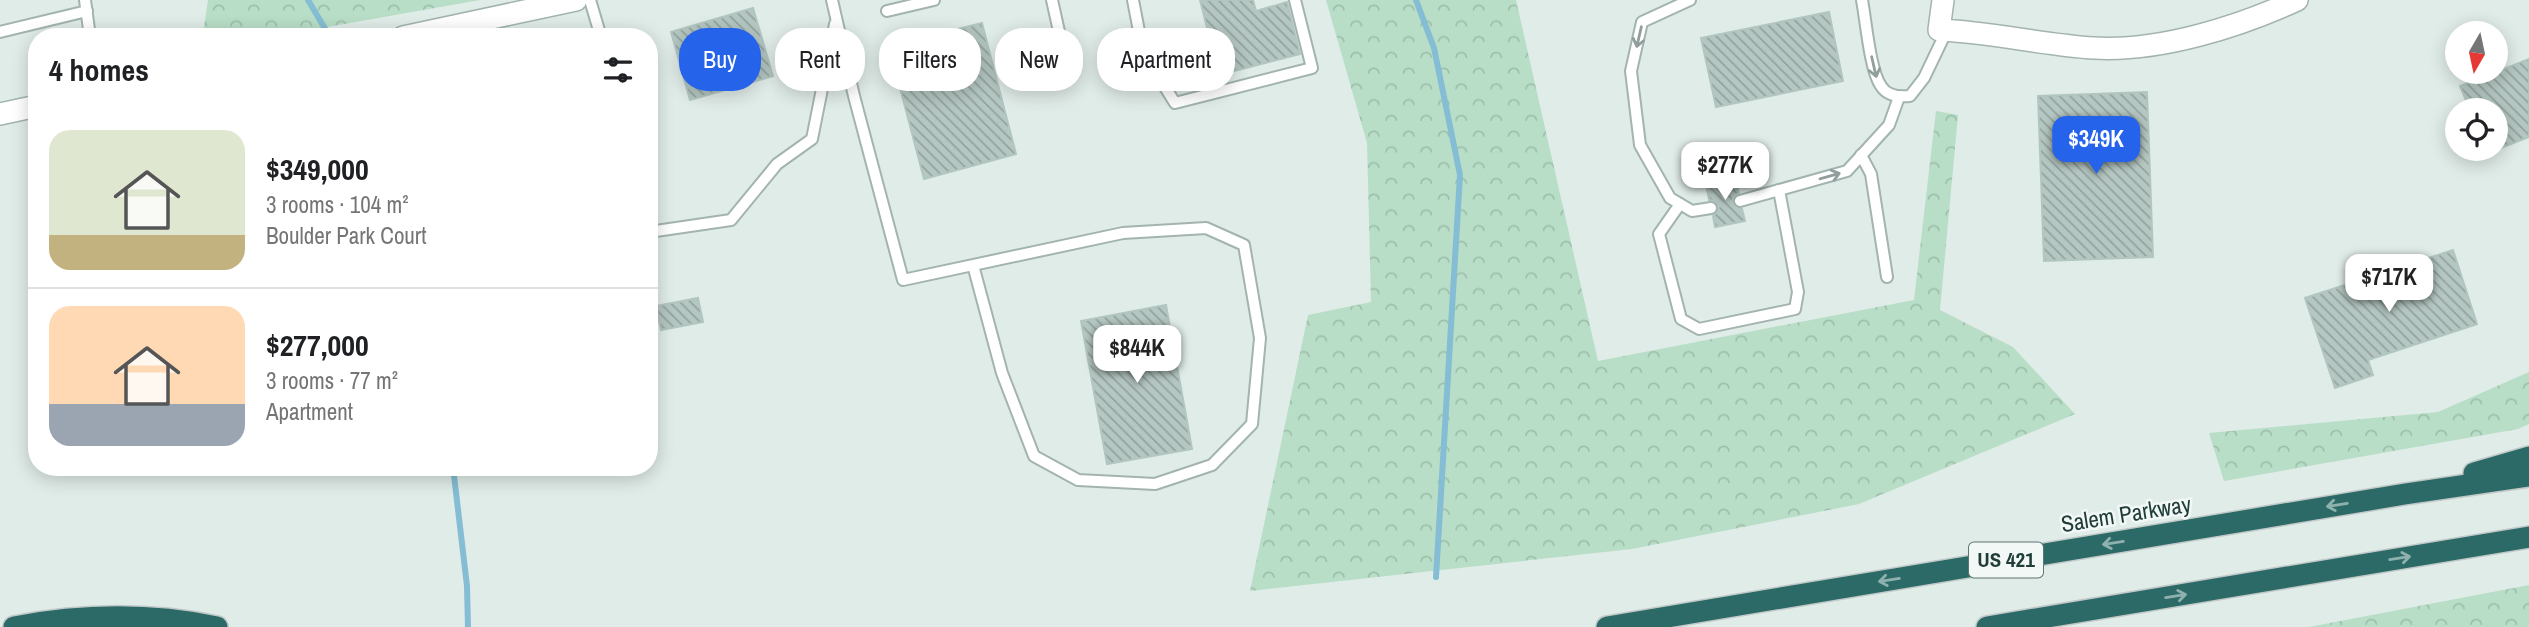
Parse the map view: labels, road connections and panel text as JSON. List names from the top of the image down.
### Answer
{
  "streets": {
    "highway": ["Salem Parkway", "US 421"]
  },
  "north": "bottom",
  "page": {
    "chip": [
      "Buy",
      "Rent",
      "Filters",
      "New",
      "Apartment"
    ],
    "heading": "4 homes",
    "list": [
      {
        "name": "$349,000",
        "note": "3 rooms · 104 m² · Boulder Park Court"
      },
      {
        "name": "$277,000",
        "note": "3 rooms · 77 m² · Apartment"
      }
    ],
    "price": [
      "$349K",
      "$277K",
      "$717K",
      "$844K"
    ]
  }
}
